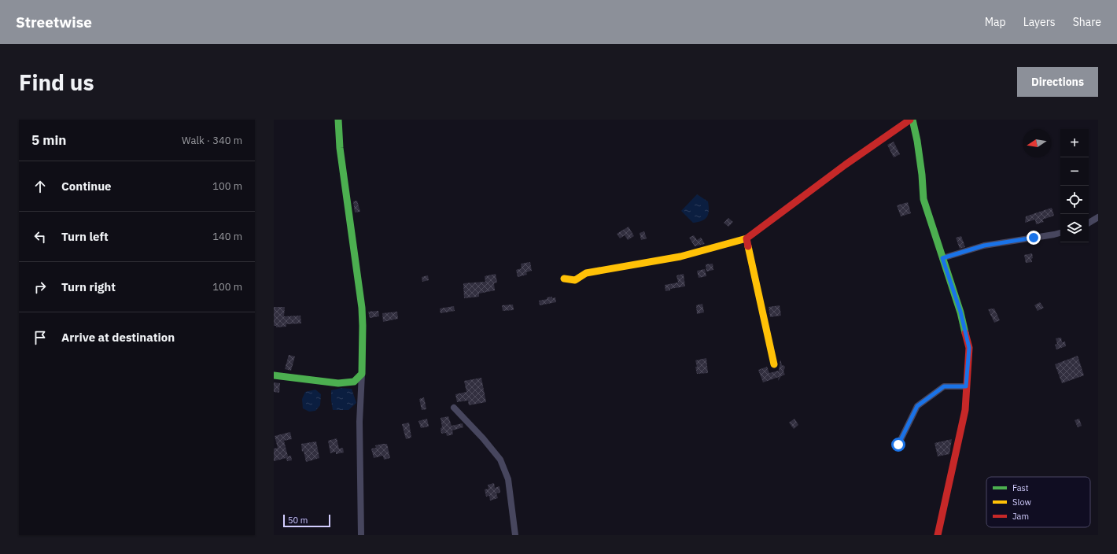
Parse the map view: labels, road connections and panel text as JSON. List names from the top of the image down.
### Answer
{
  "legend": ["Fast", "Slow", "Jam"],
  "scale_bar": "50 m",
  "north": "left",
  "page": {
    "header": "Streetwise",
    "nav": ["Map", "Layers", "Share"],
    "buttons": "Directions",
    "title": "Find us",
    "heading": ["5 min", "Walk · 340 m"],
    "map_buttons": ["+", "−"],
    "list": [
      ["Continue", "100 m"],
      ["Turn left", "140 m"],
      ["Turn right", "100 m"],
      "Arrive at destination"
    ],
    "scale": "50 m"
  }
}
